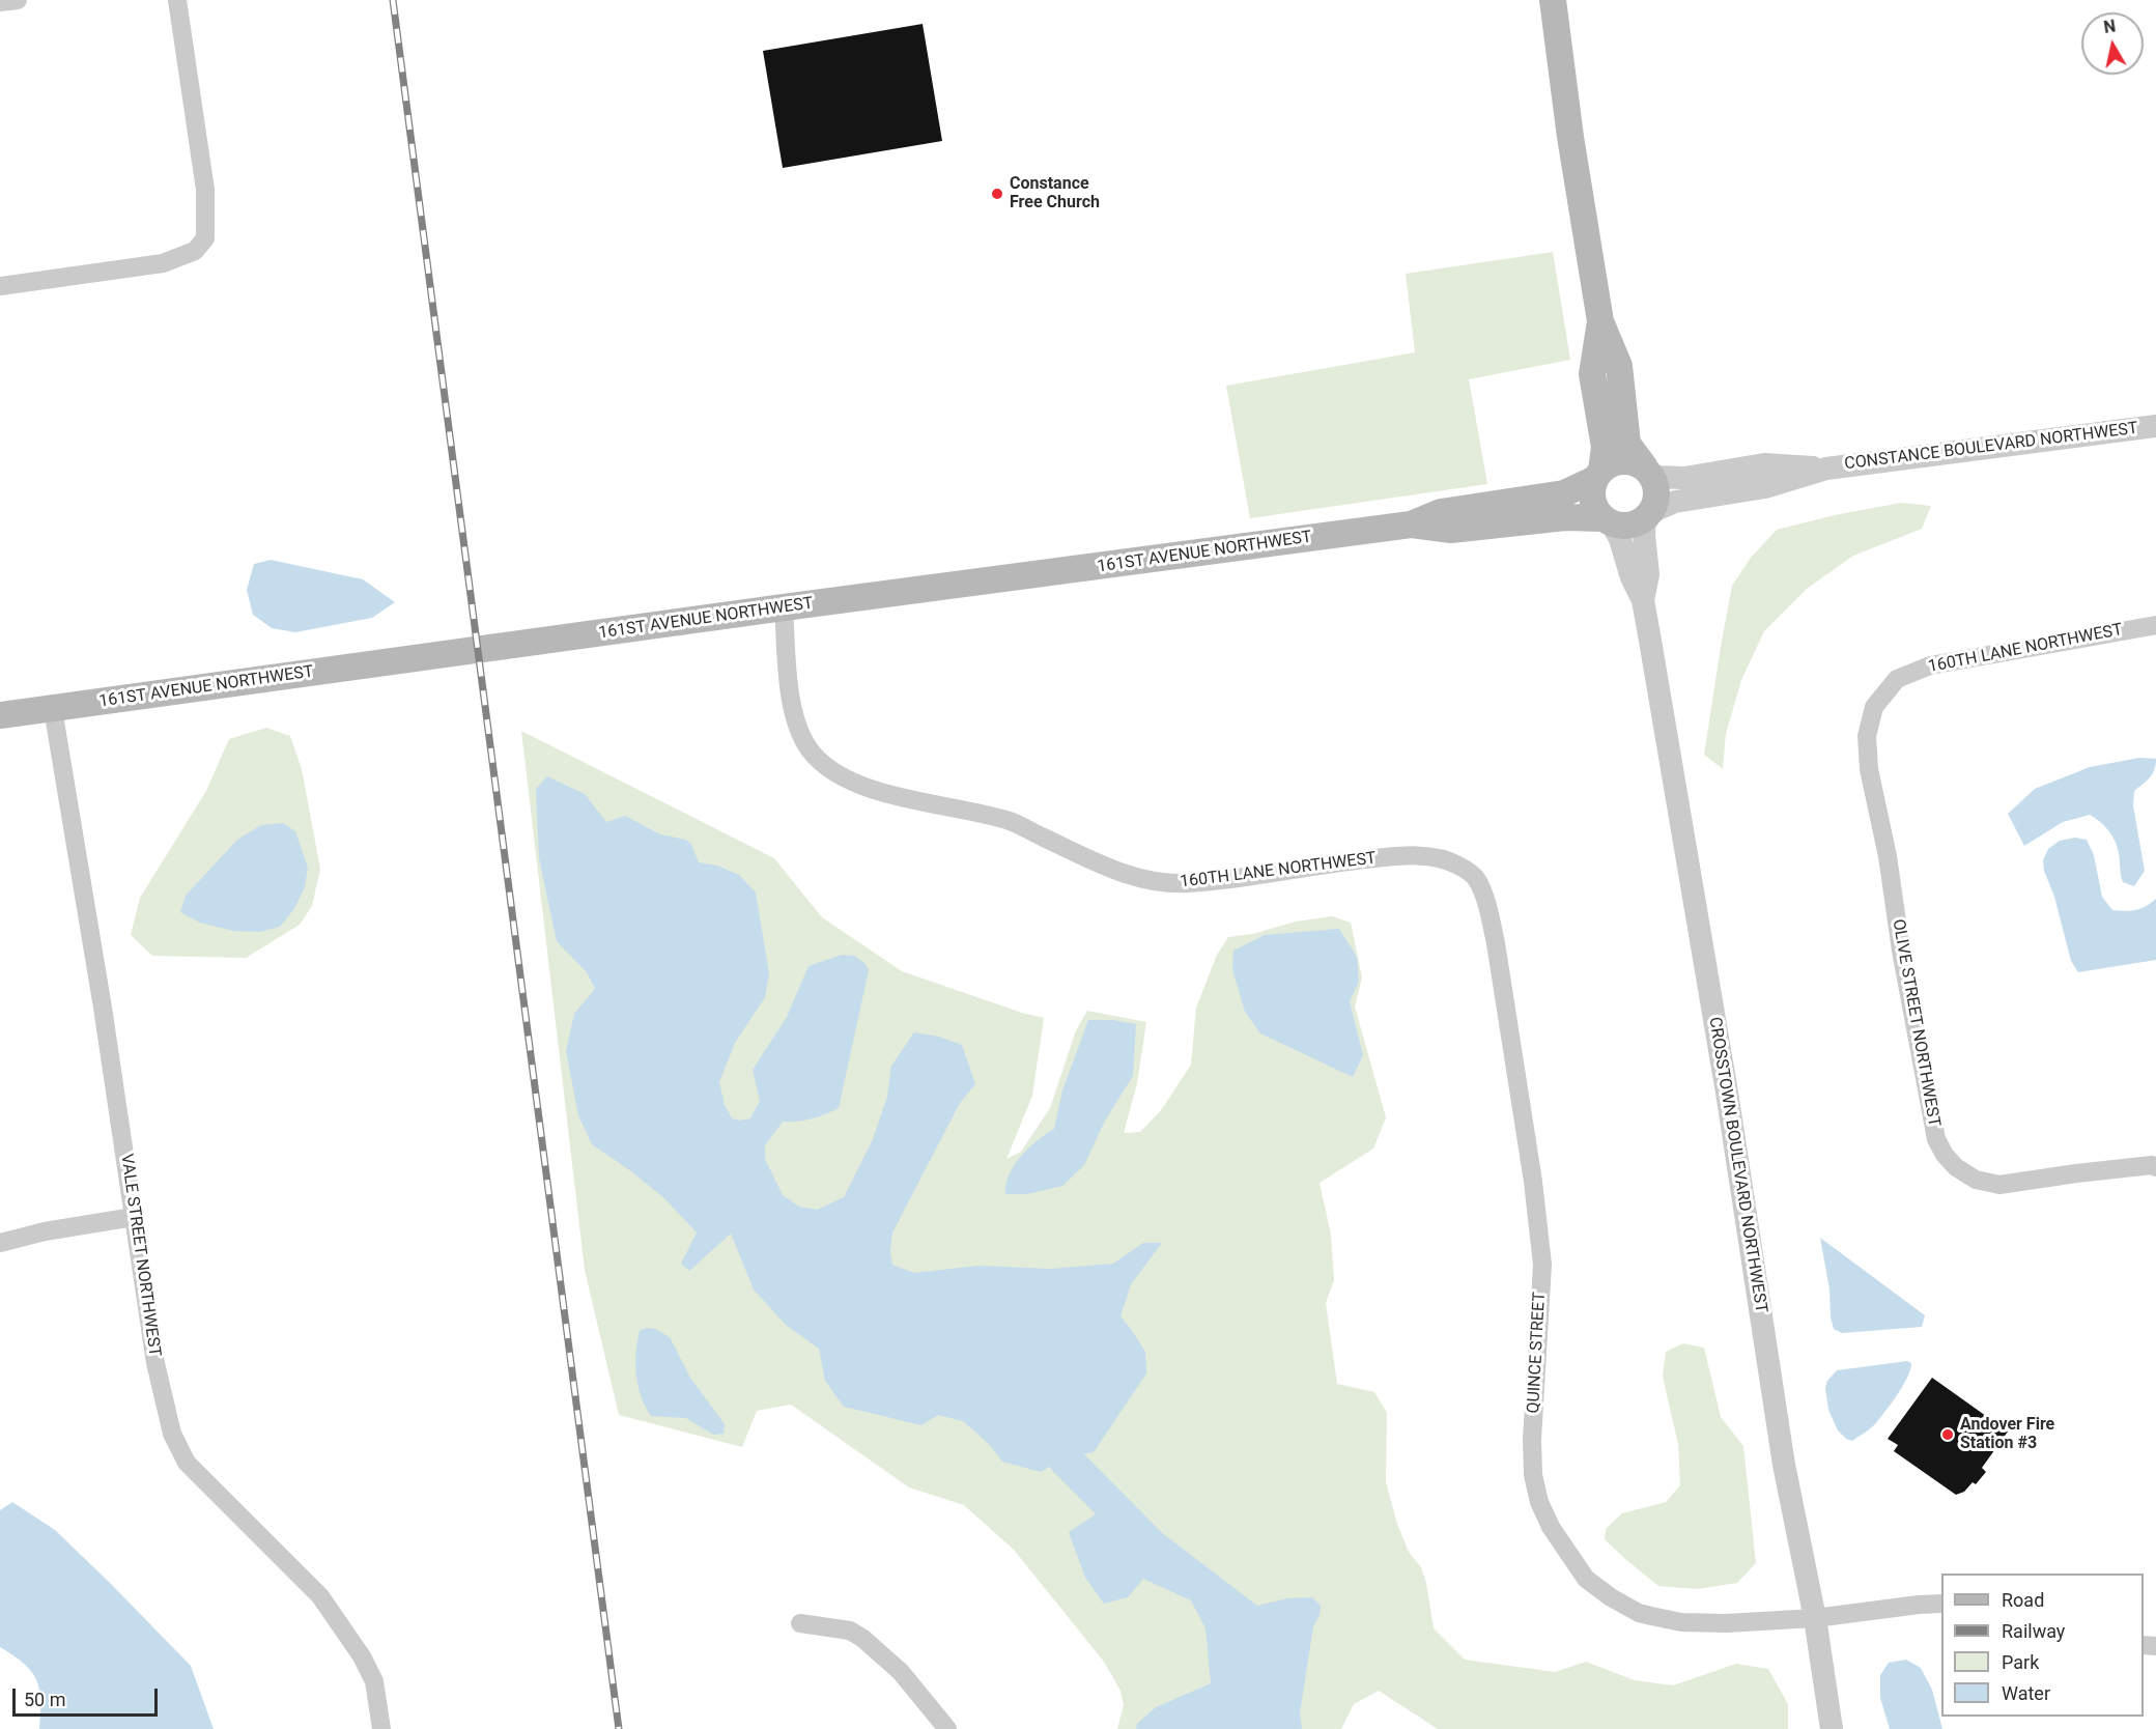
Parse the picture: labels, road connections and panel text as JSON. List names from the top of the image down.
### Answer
{
  "streets": {
    "main road": ["161ST AVENUE NORTHWEST"],
    "street": [
      "CONSTANCE BOULEVARD NORTHWEST",
      "160TH LANE NORTHWEST",
      "OLIVE STREET NORTHWEST",
      "CROSSTOWN BOULEVARD NORTHWEST",
      "VALE STREET NORTHWEST",
      "QUINCE STREET"
    ]
  },
  "crossings": [
    ["CONSTANCE BOULEVARD NORTHWEST", "161ST AVENUE NORTHWEST"],
    ["CONSTANCE BOULEVARD NORTHWEST", "CROSSTOWN BOULEVARD NORTHWEST"],
    ["161ST AVENUE NORTHWEST", "160TH LANE NORTHWEST"],
    ["161ST AVENUE NORTHWEST", "CROSSTOWN BOULEVARD NORTHWEST"],
    ["161ST AVENUE NORTHWEST", "VALE STREET NORTHWEST"],
    ["160TH LANE NORTHWEST", "OLIVE STREET NORTHWEST"],
    ["160TH LANE NORTHWEST", "QUINCE STREET"],
    ["CROSSTOWN BOULEVARD NORTHWEST", "QUINCE STREET"]
  ],
  "places": ["Constance Free Church", "Andover Fire Station #3"],
  "legend": [
    "Road",
    "Railway",
    "Park",
    "Water"
  ],
  "scale_bar": "50 m",
  "north": "top"
}
